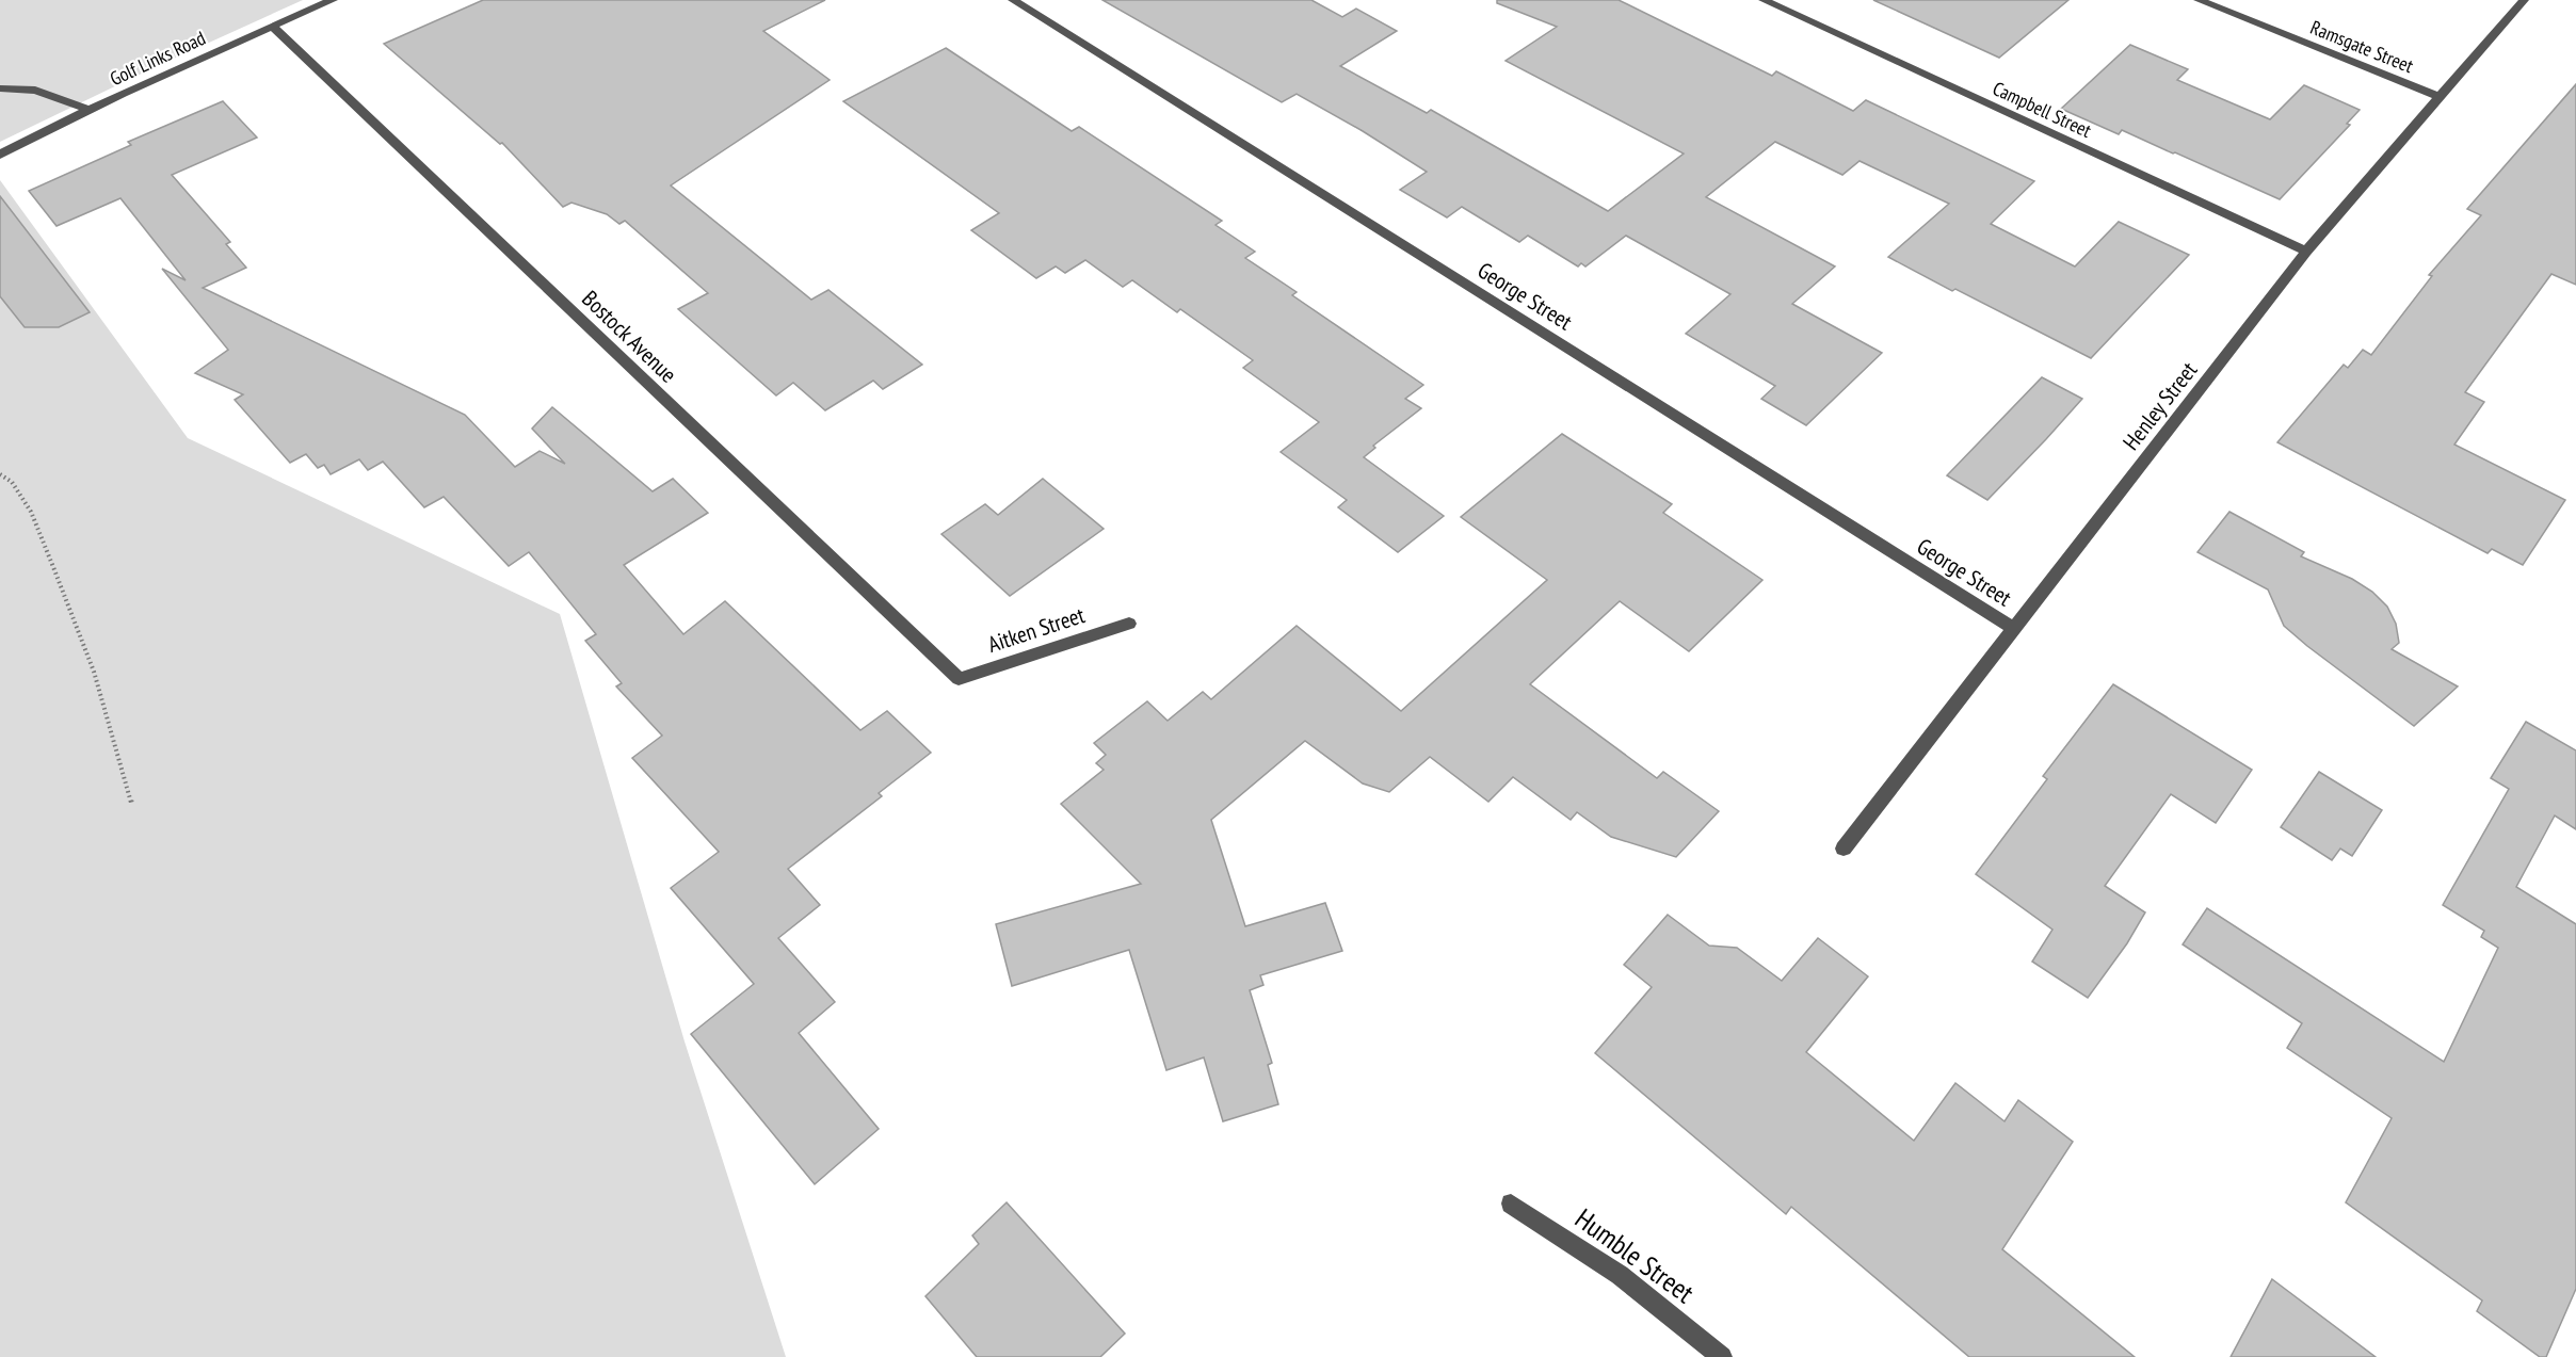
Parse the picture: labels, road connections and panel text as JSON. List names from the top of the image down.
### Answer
{
  "streets": {
    "street": [
      "Ramsgate Street",
      "Golf Links Road",
      "Campbell Street",
      "George Street",
      "Bostock Avenue",
      "Henley Street",
      "Aitken Street",
      "Humble Street"
    ]
  },
  "crossings": [
    ["Ramsgate Street", "Henley Street"],
    ["Golf Links Road", "Bostock Avenue"],
    ["Campbell Street", "Henley Street"],
    ["George Street", "Henley Street"],
    ["Bostock Avenue", "Aitken Street"]
  ]
}
